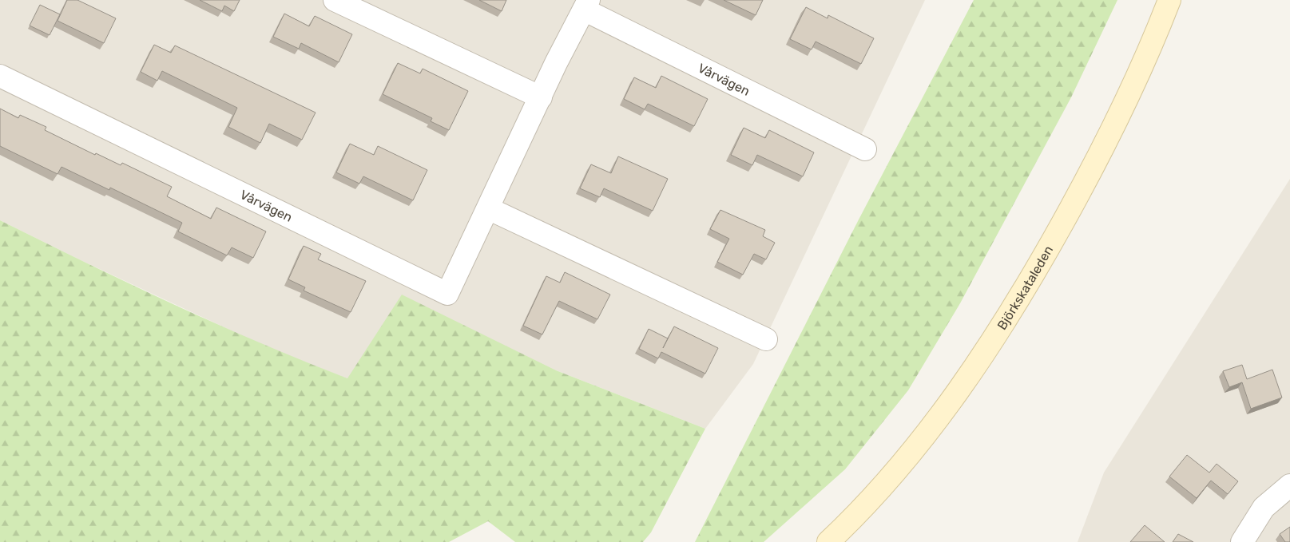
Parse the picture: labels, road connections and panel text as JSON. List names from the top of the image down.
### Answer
{
  "streets": {
    "main road": ["Björkskataleden"],
    "street": ["Vårvägen"]
  }
}
